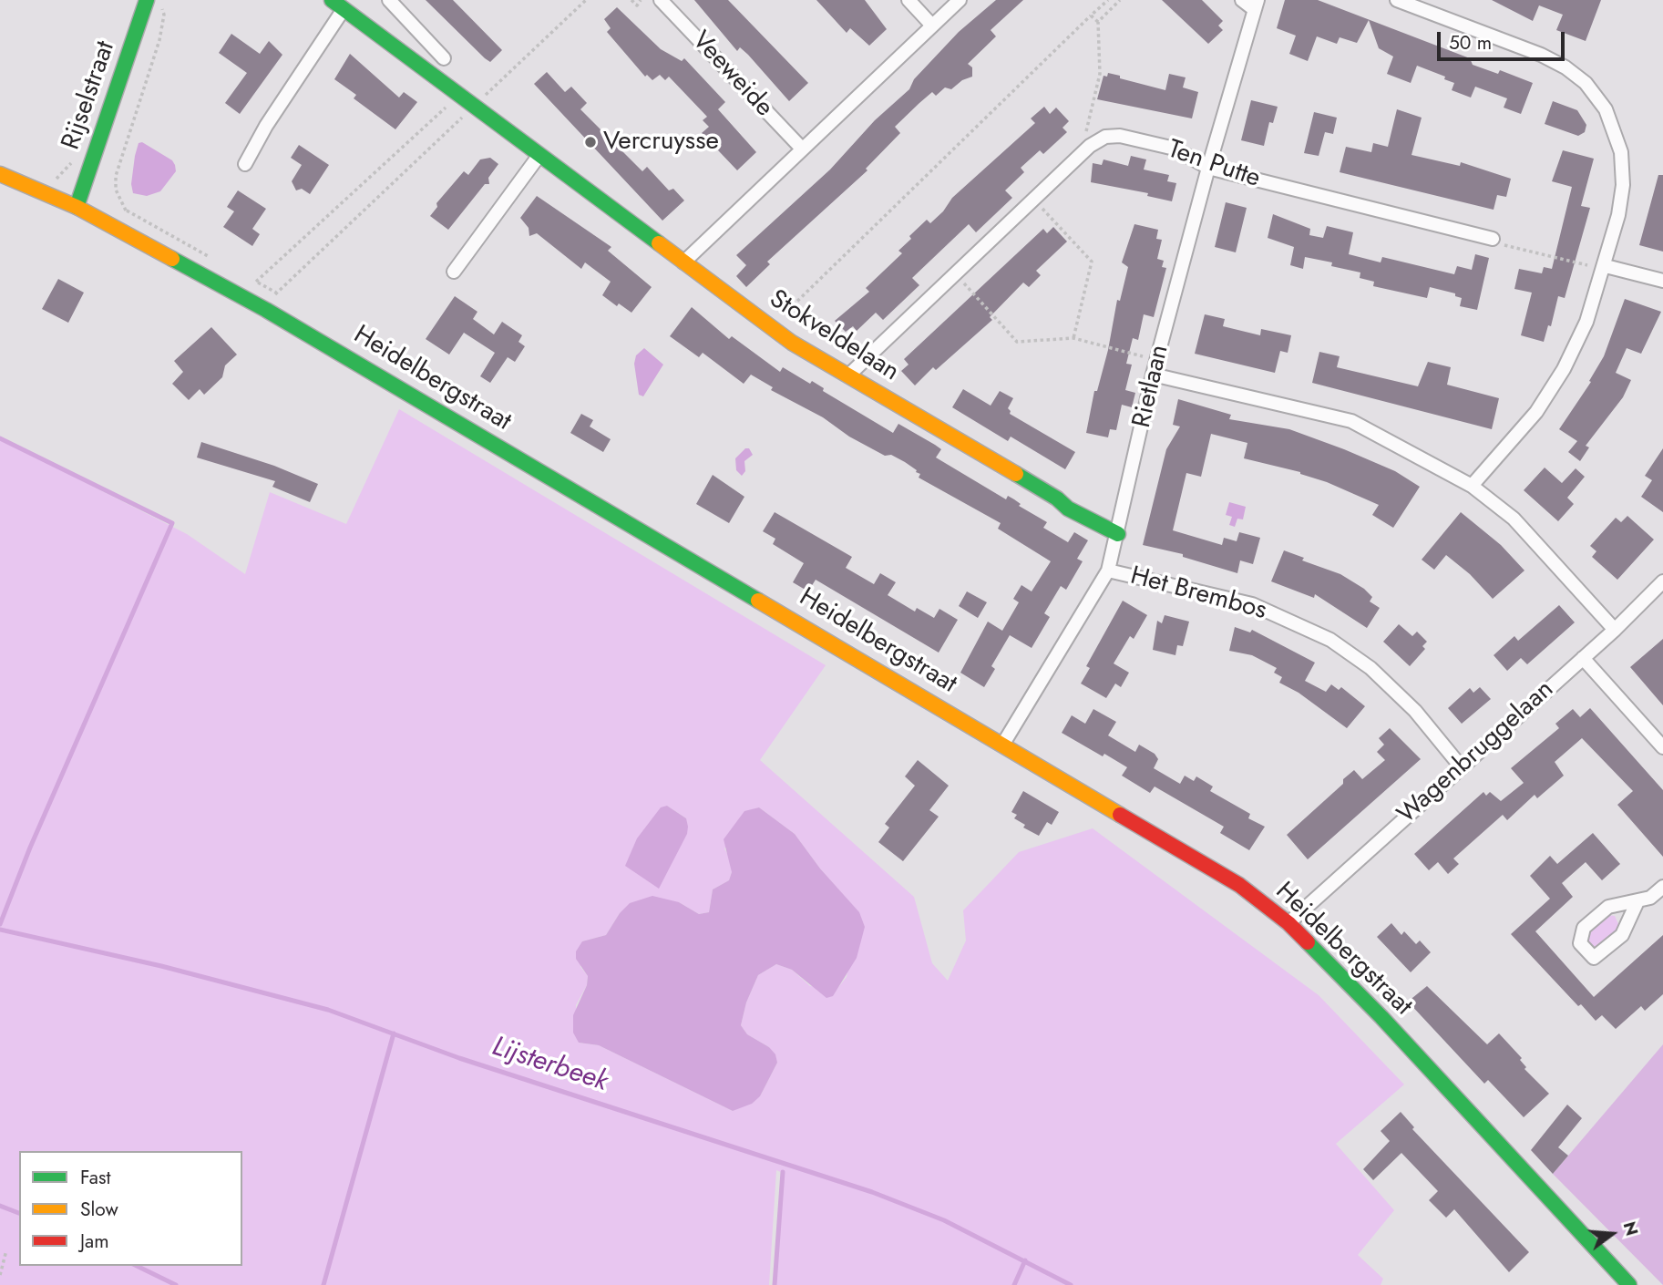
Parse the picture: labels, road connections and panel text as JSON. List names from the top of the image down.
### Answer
{
  "streets": {
    "main road": ["Rijselstraat", "Stokveldelaan", "Heidelbergstraat"],
    "street": [
      "Veeweide",
      "Ten Putte",
      "Rietlaan",
      "Het Brembos",
      "Wagenbruggelaan"
    ]
  },
  "crossings": [
    ["Rijselstraat", "Heidelbergstraat"],
    ["Ten Putte", "Stokveldelaan"],
    ["Ten Putte", "Rietlaan"],
    ["Stokveldelaan", "Rietlaan"],
    ["Heidelbergstraat", "Rietlaan"],
    ["Heidelbergstraat", "Wagenbruggelaan"],
    ["Rietlaan", "Het Brembos"],
    ["Het Brembos", "Wagenbruggelaan"]
  ],
  "water": ["Lijsterbeek"],
  "places": ["Vercruysse"],
  "legend": ["Fast", "Slow", "Jam"],
  "scale_bar": "50 m",
  "north": "right"
}
